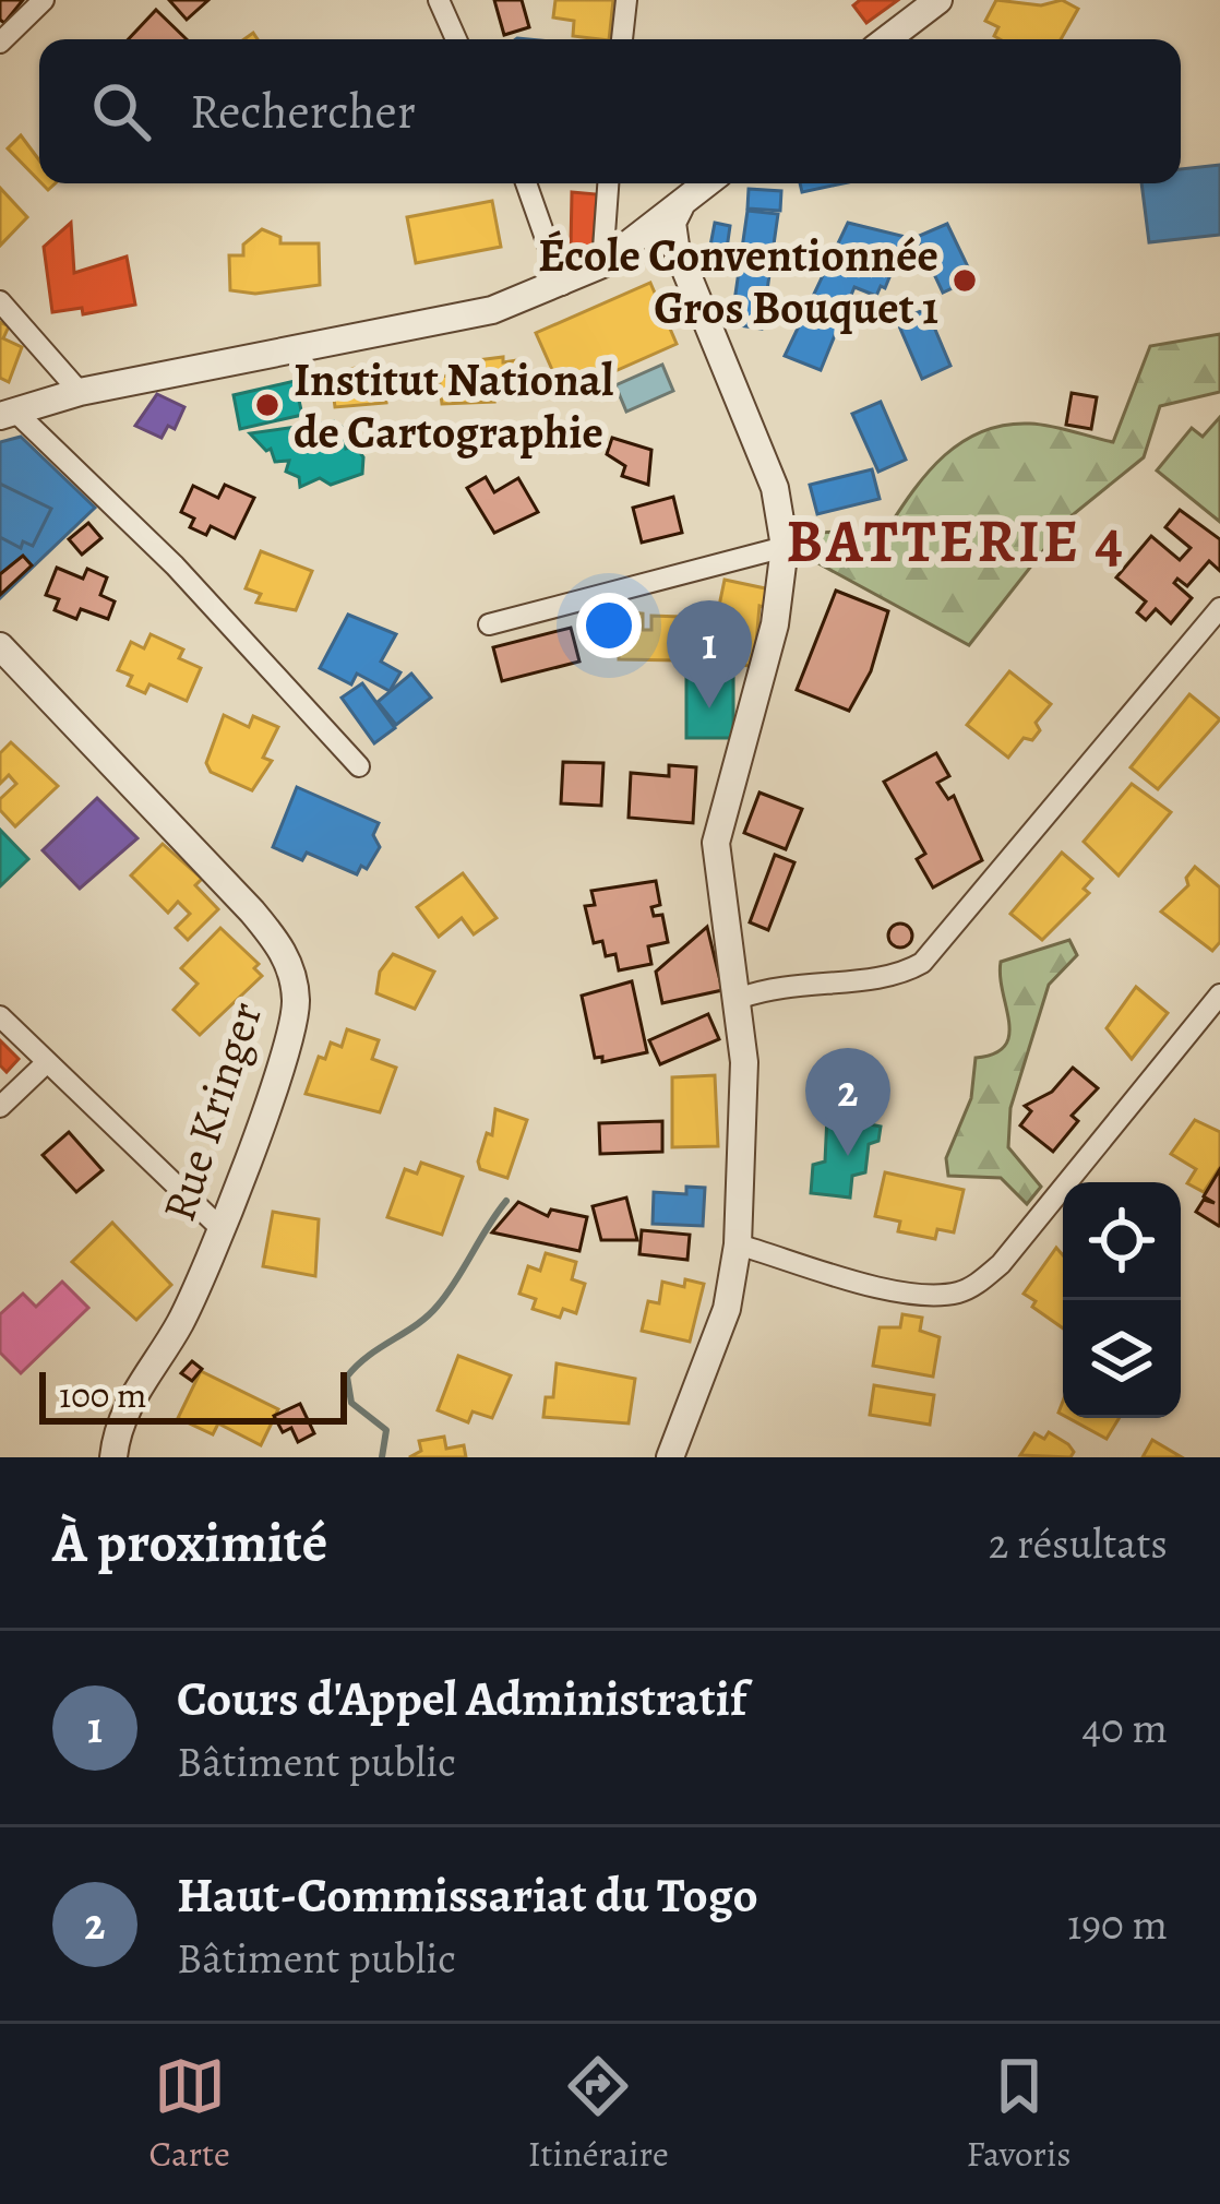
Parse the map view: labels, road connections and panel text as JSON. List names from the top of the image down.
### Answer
{
  "streets": {
    "street": ["Rue Kringer"]
  },
  "districts": ["BATTERIE 4"],
  "places": ["École Conventionnée Gros Bouquet 1", "Institut National de Cartographie"],
  "scale_bar": "100 m",
  "page": {
    "search": "Rechercher",
    "pins": ["1", "2"],
    "scale": "100 m",
    "heading": ["À proximité", "2 résultats"],
    "list": [
      {
        "mark": "1",
        "name": "Cours d'Appel Administratif",
        "note": "Bâtiment public",
        "value": "40 m"
      },
      {
        "mark": "2",
        "name": "Haut-Commissariat du Togo",
        "note": "Bâtiment public",
        "value": "190 m"
      }
    ],
    "nav": ["Carte", "Itinéraire", "Favoris"]
  }
}
